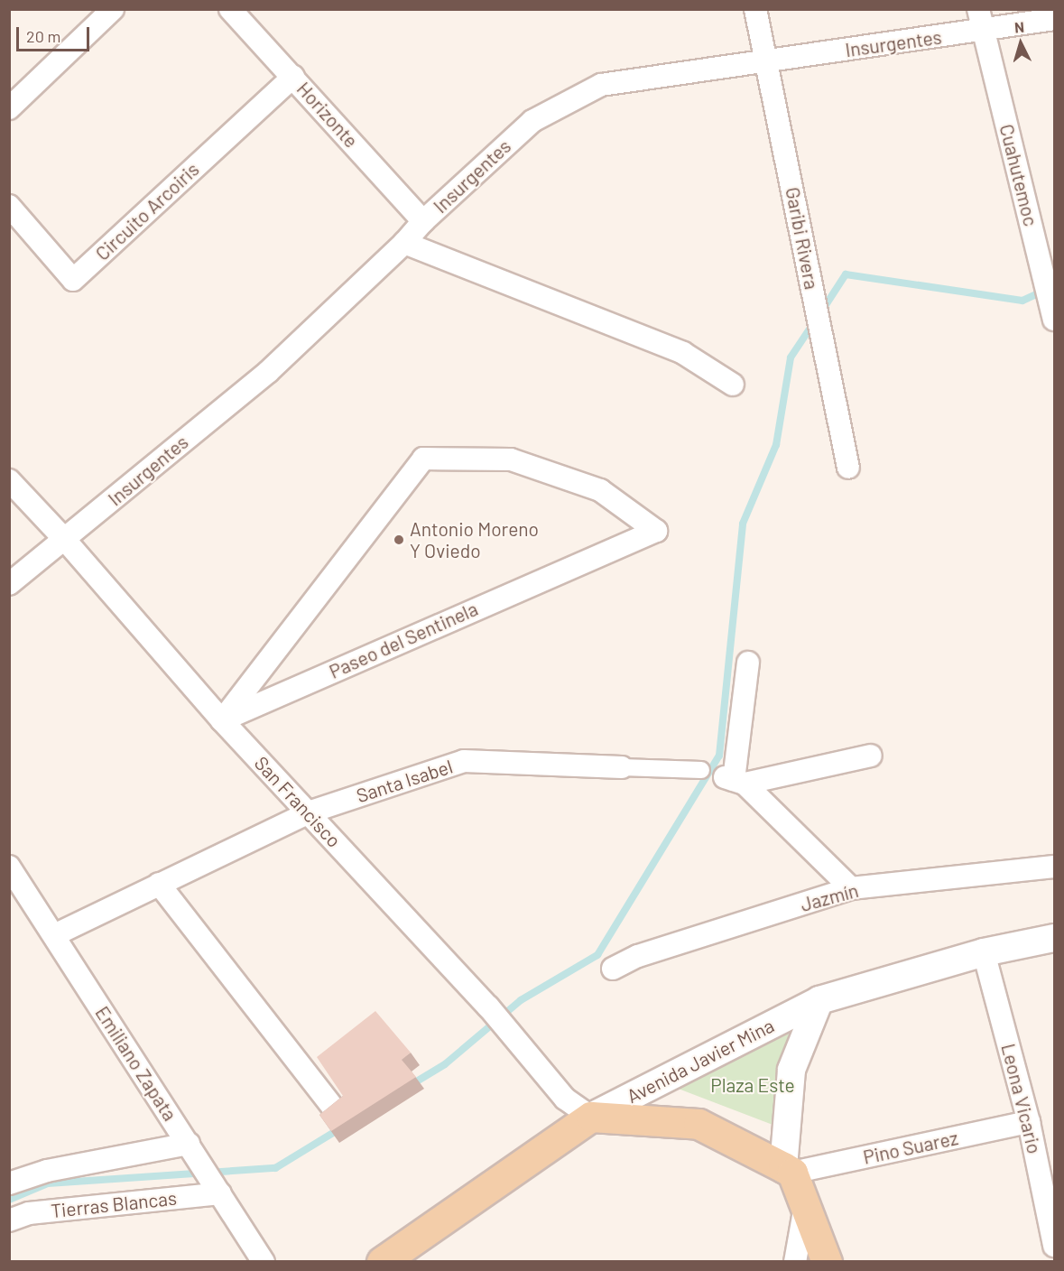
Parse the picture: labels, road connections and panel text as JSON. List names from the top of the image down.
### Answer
{
  "streets": {
    "main road": ["Avenida Javier Mina"],
    "street": [
      "Insurgentes",
      "Horizonte",
      "Cuahutemoc",
      "Circuito Arcoiris",
      "Garibi Rivera",
      "Paseo del Sentinela",
      "Santa Isabel",
      "San Francisco",
      "Jazmín",
      "Emiliano Zapata",
      "Leona Vicario",
      "Pino Suarez",
      "Tierras Blancas"
    ]
  },
  "crossings": [
    ["Insurgentes", "Horizonte"],
    ["Insurgentes", "Cuahutemoc"],
    ["Insurgentes", "Garibi Rivera"],
    ["Insurgentes", "San Francisco"],
    ["Horizonte", "Circuito Arcoiris"],
    ["Paseo del Sentinela", "San Francisco"],
    ["Santa Isabel", "San Francisco"],
    ["Santa Isabel", "Emiliano Zapata"],
    ["San Francisco", "Avenida Javier Mina"],
    ["Avenida Javier Mina", "Leona Vicario"],
    ["Emiliano Zapata", "Tierras Blancas"],
    ["Leona Vicario", "Pino Suarez"]
  ],
  "parks": ["Plaza Este"],
  "places": ["Antonio Moreno Y Oviedo"],
  "scale_bar": "20 m",
  "north": "top"
}
